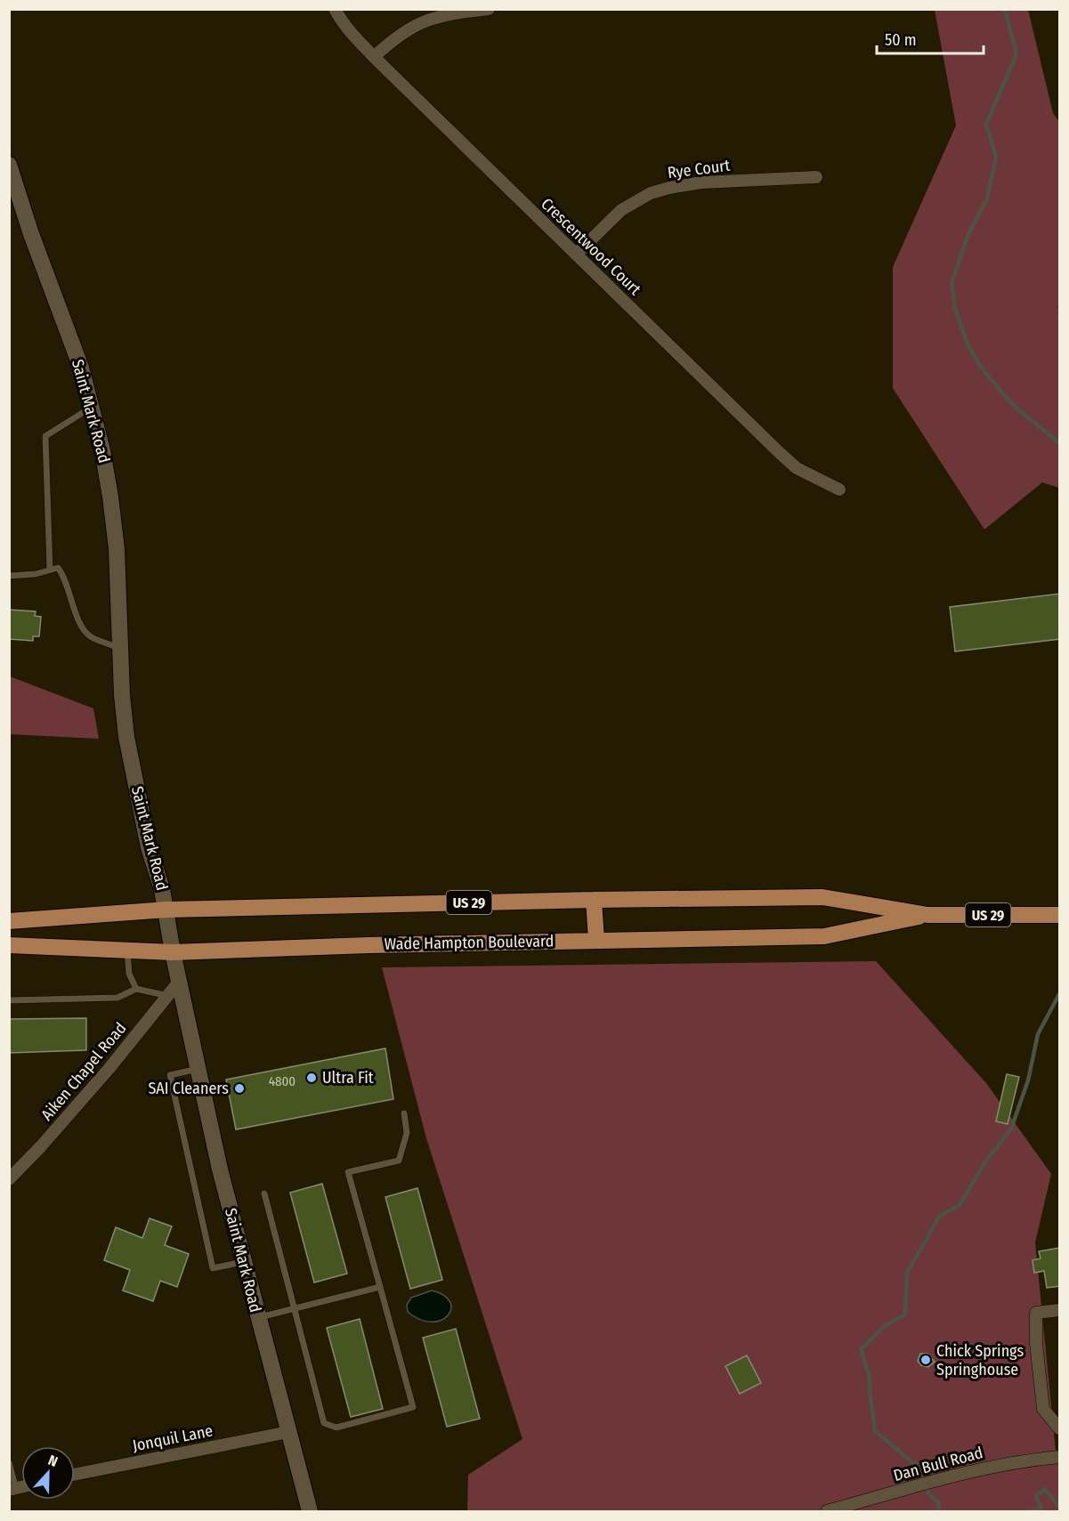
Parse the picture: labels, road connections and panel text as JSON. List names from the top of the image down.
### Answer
{
  "streets": {
    "main road": ["US 29", "Wade Hampton Boulevard"],
    "street": [
      "Rye Court",
      "Crescentwood Court",
      "Saint Mark Road",
      "Aiken Chapel Road",
      "Jonquil Lane",
      "Dan Bull Road"
    ]
  },
  "crossings": [
    ["Rye Court", "Crescentwood Court"],
    ["Saint Mark Road", "Wade Hampton Boulevard"],
    ["Saint Mark Road", "Aiken Chapel Road"],
    ["Saint Mark Road", "Jonquil Lane"]
  ],
  "places": ["Ultra Fit", "SAI Cleaners", "Chick Springs Springhouse"],
  "house_numbers": ["4800"],
  "scale_bar": "50 m",
  "north": "top"
}
